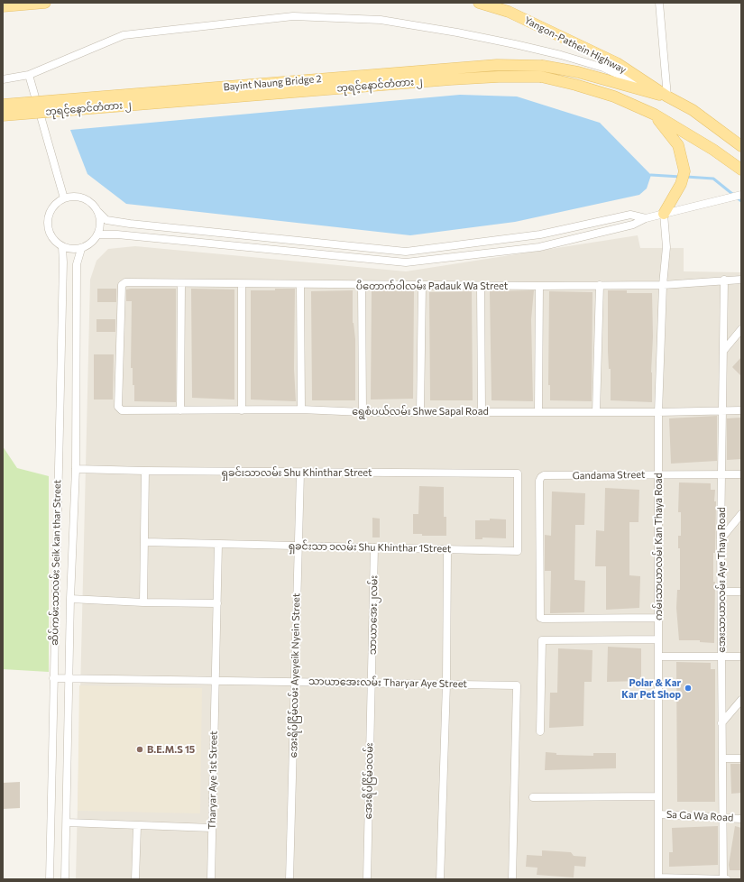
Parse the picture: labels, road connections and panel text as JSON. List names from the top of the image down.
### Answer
{
  "streets": {
    "main road": ["Yangon-Pathein Highway", "Bayint Naung Bridge 2", "ဘုရင့်နောင်တံတား ၂"],
    "street": [
      "ပိတောက်ဝါလမ်း Padauk Wa Street",
      "ရွေစံပယ်လမ်း Shwe Sapal Road",
      "ရှခင်းသာလမ်း Shu Khinthar Street",
      "Gandama Street",
      "ကမ်းသာယာလမ်း Kan Thaya Road",
      "ရှခင်းသာ ၁လမ်း Shu Khinthar 1Street",
      "ဆိပ်ကမ်းသာလမ်း Seik kan thar Street",
      "အေးသာယာလမ်း Aye Thaya Road",
      "သာယာအေး၂လမ်း",
      "အေးရိပ်ငြိမ်လမ်း Ayeyeik Nyein Street",
      "သာယာအေးလမ်း Tharyar Aye Street",
      "Tharyar Aye 1st Street",
      "အေးရိပ်ငြိမ်၁လမ်း",
      "Sa Ga Wa Road"
    ]
  },
  "crossings": [
    ["Yangon-Pathein Highway", "Bayint Naung Bridge 2"],
    ["Yangon-Pathein Highway", "ဘုရင့်နောင်တံတား ၂"],
    ["Bayint Naung Bridge 2", "ဘုရင့်နောင်တံတား ၂"],
    ["ပိတောက်ဝါလမ်း Padauk Wa Street", "ရွေစံပယ်လမ်း Shwe Sapal Road"],
    ["ပိတောက်ဝါလမ်း Padauk Wa Street", "ကမ်းသာယာလမ်း Kan Thaya Road"],
    ["ပိတောက်ဝါလမ်း Padauk Wa Street", "အေးသာယာလမ်း Aye Thaya Road"],
    ["ရွေစံပယ်လမ်း Shwe Sapal Road", "ကမ်းသာယာလမ်း Kan Thaya Road"],
    ["ရွေစံပယ်လမ်း Shwe Sapal Road", "အေးသာယာလမ်း Aye Thaya Road"],
    ["ရှခင်းသာလမ်း Shu Khinthar Street", "ရှခင်းသာ ၁လမ်း Shu Khinthar 1Street"],
    ["ရှခင်းသာလမ်း Shu Khinthar Street", "ဆိပ်ကမ်းသာလမ်း Seik kan thar Street"],
    ["ရှခင်းသာလမ်း Shu Khinthar Street", "အေးရိပ်ငြိမ်လမ်း Ayeyeik Nyein Street"],
    ["Gandama Street", "ကမ်းသာယာလမ်း Kan Thaya Road"],
    ["Gandama Street", "အေးသာယာလမ်း Aye Thaya Road"],
    ["ကမ်းသာယာလမ်း Kan Thaya Road", "Sa Ga Wa Road"],
    ["ရှခင်းသာ ၁လမ်း Shu Khinthar 1Street", "သာယာအေး၂လမ်း"],
    ["ရှခင်းသာ ၁လမ်း Shu Khinthar 1Street", "အေးရိပ်ငြိမ်လမ်း Ayeyeik Nyein Street"],
    ["ရှခင်းသာ ၁လမ်း Shu Khinthar 1Street", "Tharyar Aye 1st Street"],
    ["အေးသာယာလမ်း Aye Thaya Road", "Sa Ga Wa Road"],
    ["သာယာအေး၂လမ်း", "သာယာအေးလမ်း Tharyar Aye Street"],
    ["သာယာအေး၂လမ်း", "အေးရိပ်ငြိမ်၁လမ်း"],
    ["အေးရိပ်ငြိမ်လမ်း Ayeyeik Nyein Street", "သာယာအေးလမ်း Tharyar Aye Street"],
    ["သာယာအေးလမ်း Tharyar Aye Street", "Tharyar Aye 1st Street"],
    ["သာယာအေးလမ်း Tharyar Aye Street", "အေးရိပ်ငြိမ်၁လမ်း"]
  ],
  "places": ["Polar & Kar Kar Pet Shop", "B.E.M.S 15"]
}
